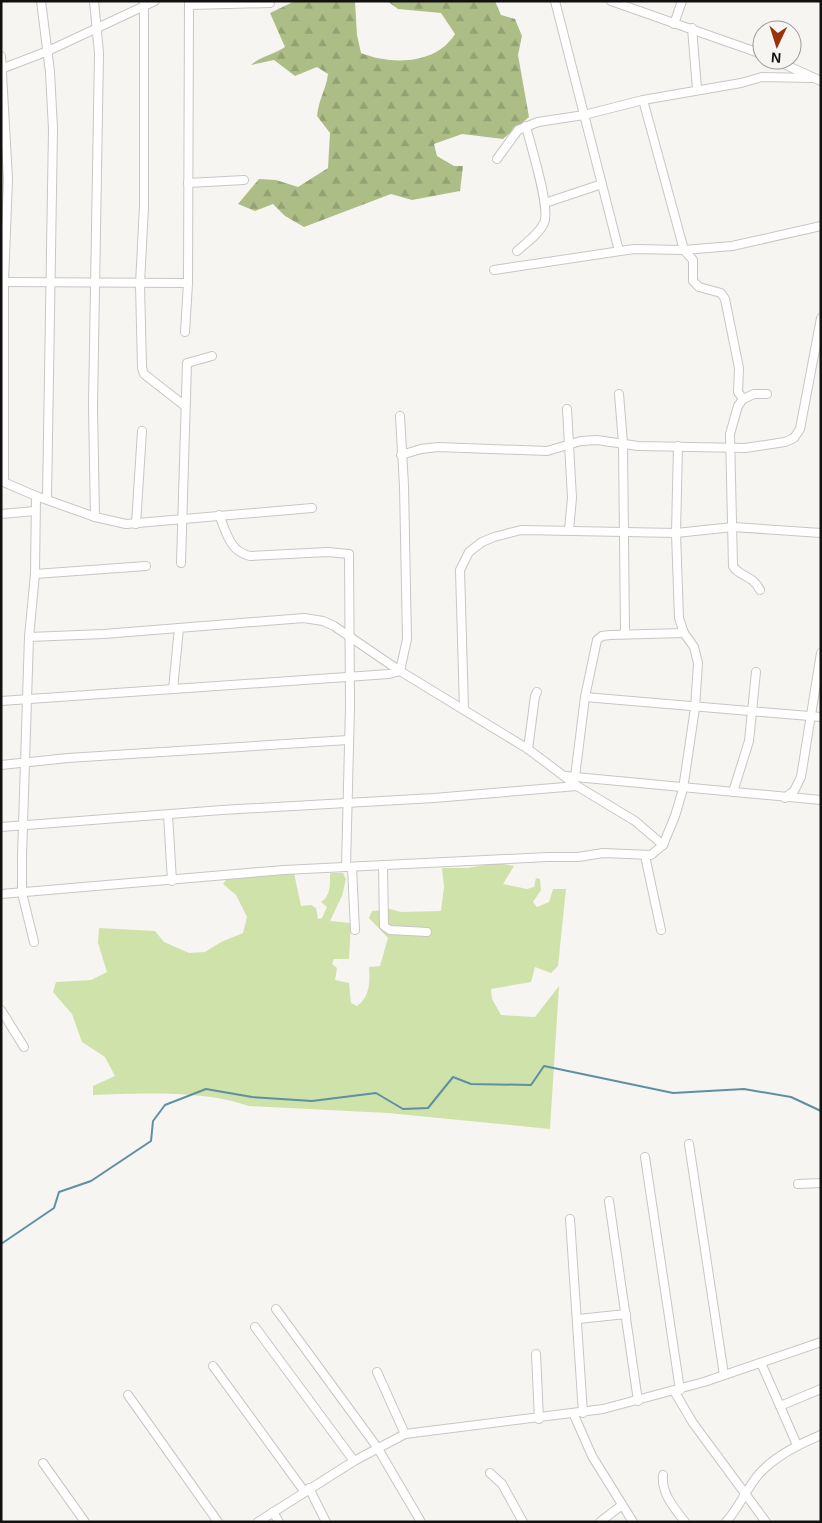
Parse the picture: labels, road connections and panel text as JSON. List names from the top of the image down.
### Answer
{
  "north": "bottom"
}
